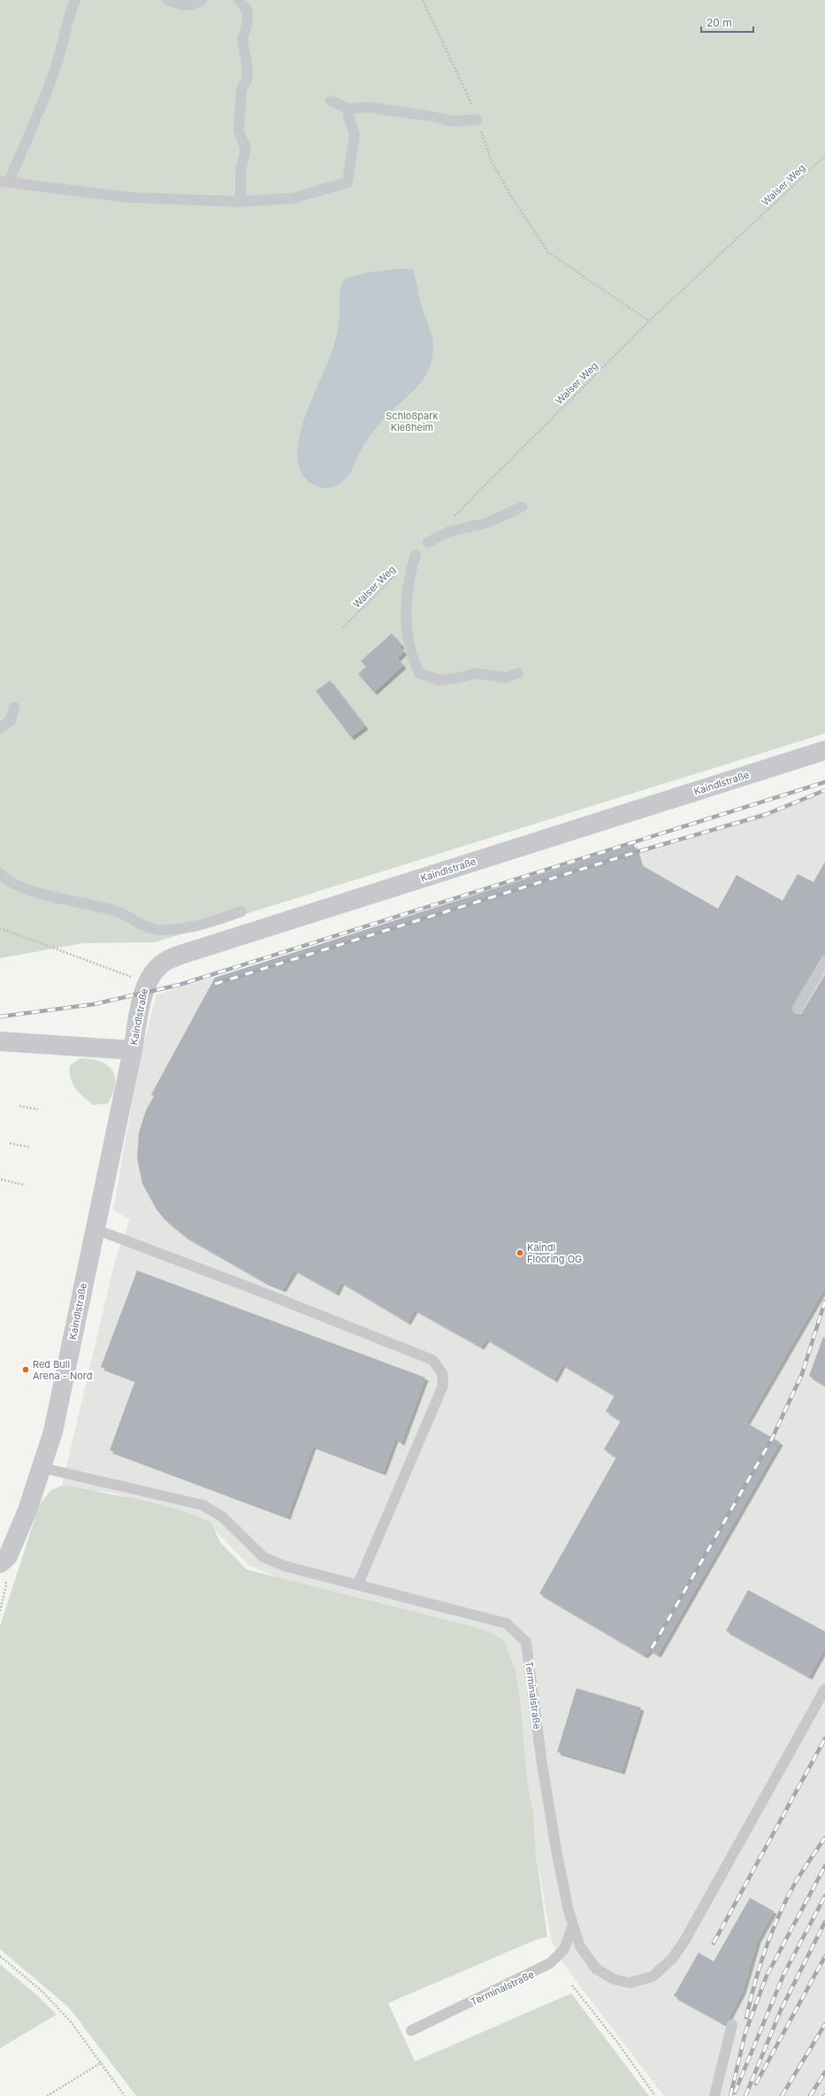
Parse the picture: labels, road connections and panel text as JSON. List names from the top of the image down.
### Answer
{
  "streets": {
    "street": ["Kaindlstraße"],
    "lane": ["Terminalstraße"],
    "path": ["Walser Weg"]
  },
  "crossings": [
    ["Kaindlstraße", "Terminalstraße"]
  ],
  "parks": ["Schloßpark Kleßheim"],
  "places": ["Kaindl Flooring OG", "Red Bull Arena - Nord"],
  "scale_bar": "20 m"
}
